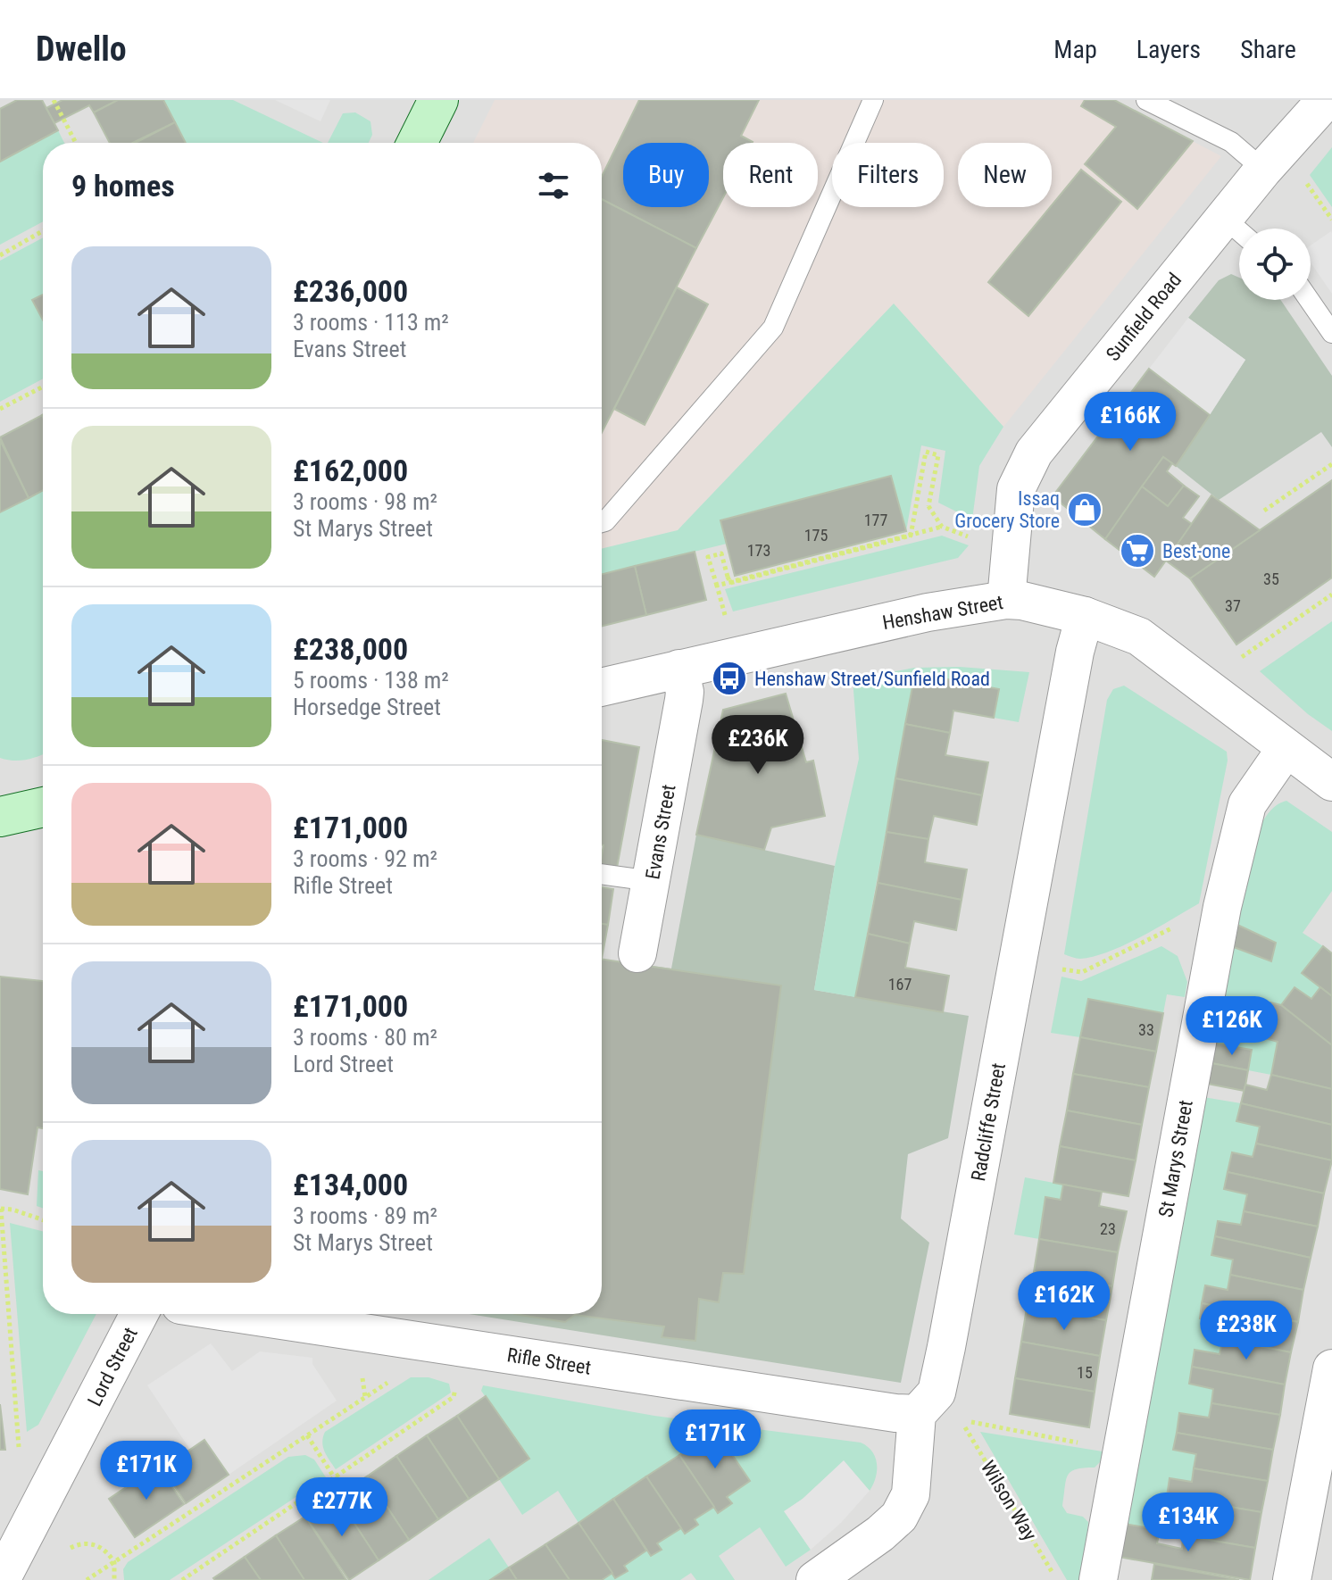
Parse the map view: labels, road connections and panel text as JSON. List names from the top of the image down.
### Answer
{
  "streets": {
    "street": [
      "Sunfield Road",
      "Henshaw Street",
      "Evans Street",
      "Radcliffe Street",
      "St Marys Street",
      "Rifle Street",
      "Lord Street"
    ],
    "path": ["Wilson Way"]
  },
  "crossings": [
    ["Sunfield Road", "Henshaw Street"],
    ["Henshaw Street", "Evans Street"],
    ["Henshaw Street", "Radcliffe Street"],
    ["Henshaw Street", "St Marys Street"],
    ["Radcliffe Street", "Rifle Street"]
  ],
  "places": {
    "shop": ["Issaq Grocery Store"],
    "supermarket": ["Best-one"],
    "bus stop": ["Henshaw Street/Sunfield Road"]
  },
  "house_numbers": [
    "177",
    "175",
    "173",
    "35",
    "37",
    "167",
    "33",
    "23",
    "15"
  ],
  "page": {
    "header": "Dwello",
    "nav": ["Map", "Layers", "Share"],
    "chip": [
      "Buy",
      "Rent",
      "Filters",
      "New"
    ],
    "heading": "9 homes",
    "list": [
      {
        "name": "£236,000",
        "note": "3 rooms · 113 m² · Evans Street"
      },
      {
        "name": "£162,000",
        "note": "3 rooms · 98 m² · St Marys Street"
      },
      {
        "name": "£238,000",
        "note": "5 rooms · 138 m² · Horsedge Street"
      },
      {
        "name": "£171,000",
        "note": "3 rooms · 92 m² · Rifle Street"
      },
      {
        "name": "£171,000",
        "note": "3 rooms · 80 m² · Lord Street"
      },
      {
        "name": "£134,000",
        "note": "3 rooms · 89 m² · St Marys Street"
      }
    ],
    "price": [
      "£166K",
      "£236K",
      "£126K",
      "£162K",
      "£238K",
      "£171K",
      "£171K",
      "£277K",
      "£134K"
    ]
  }
}
